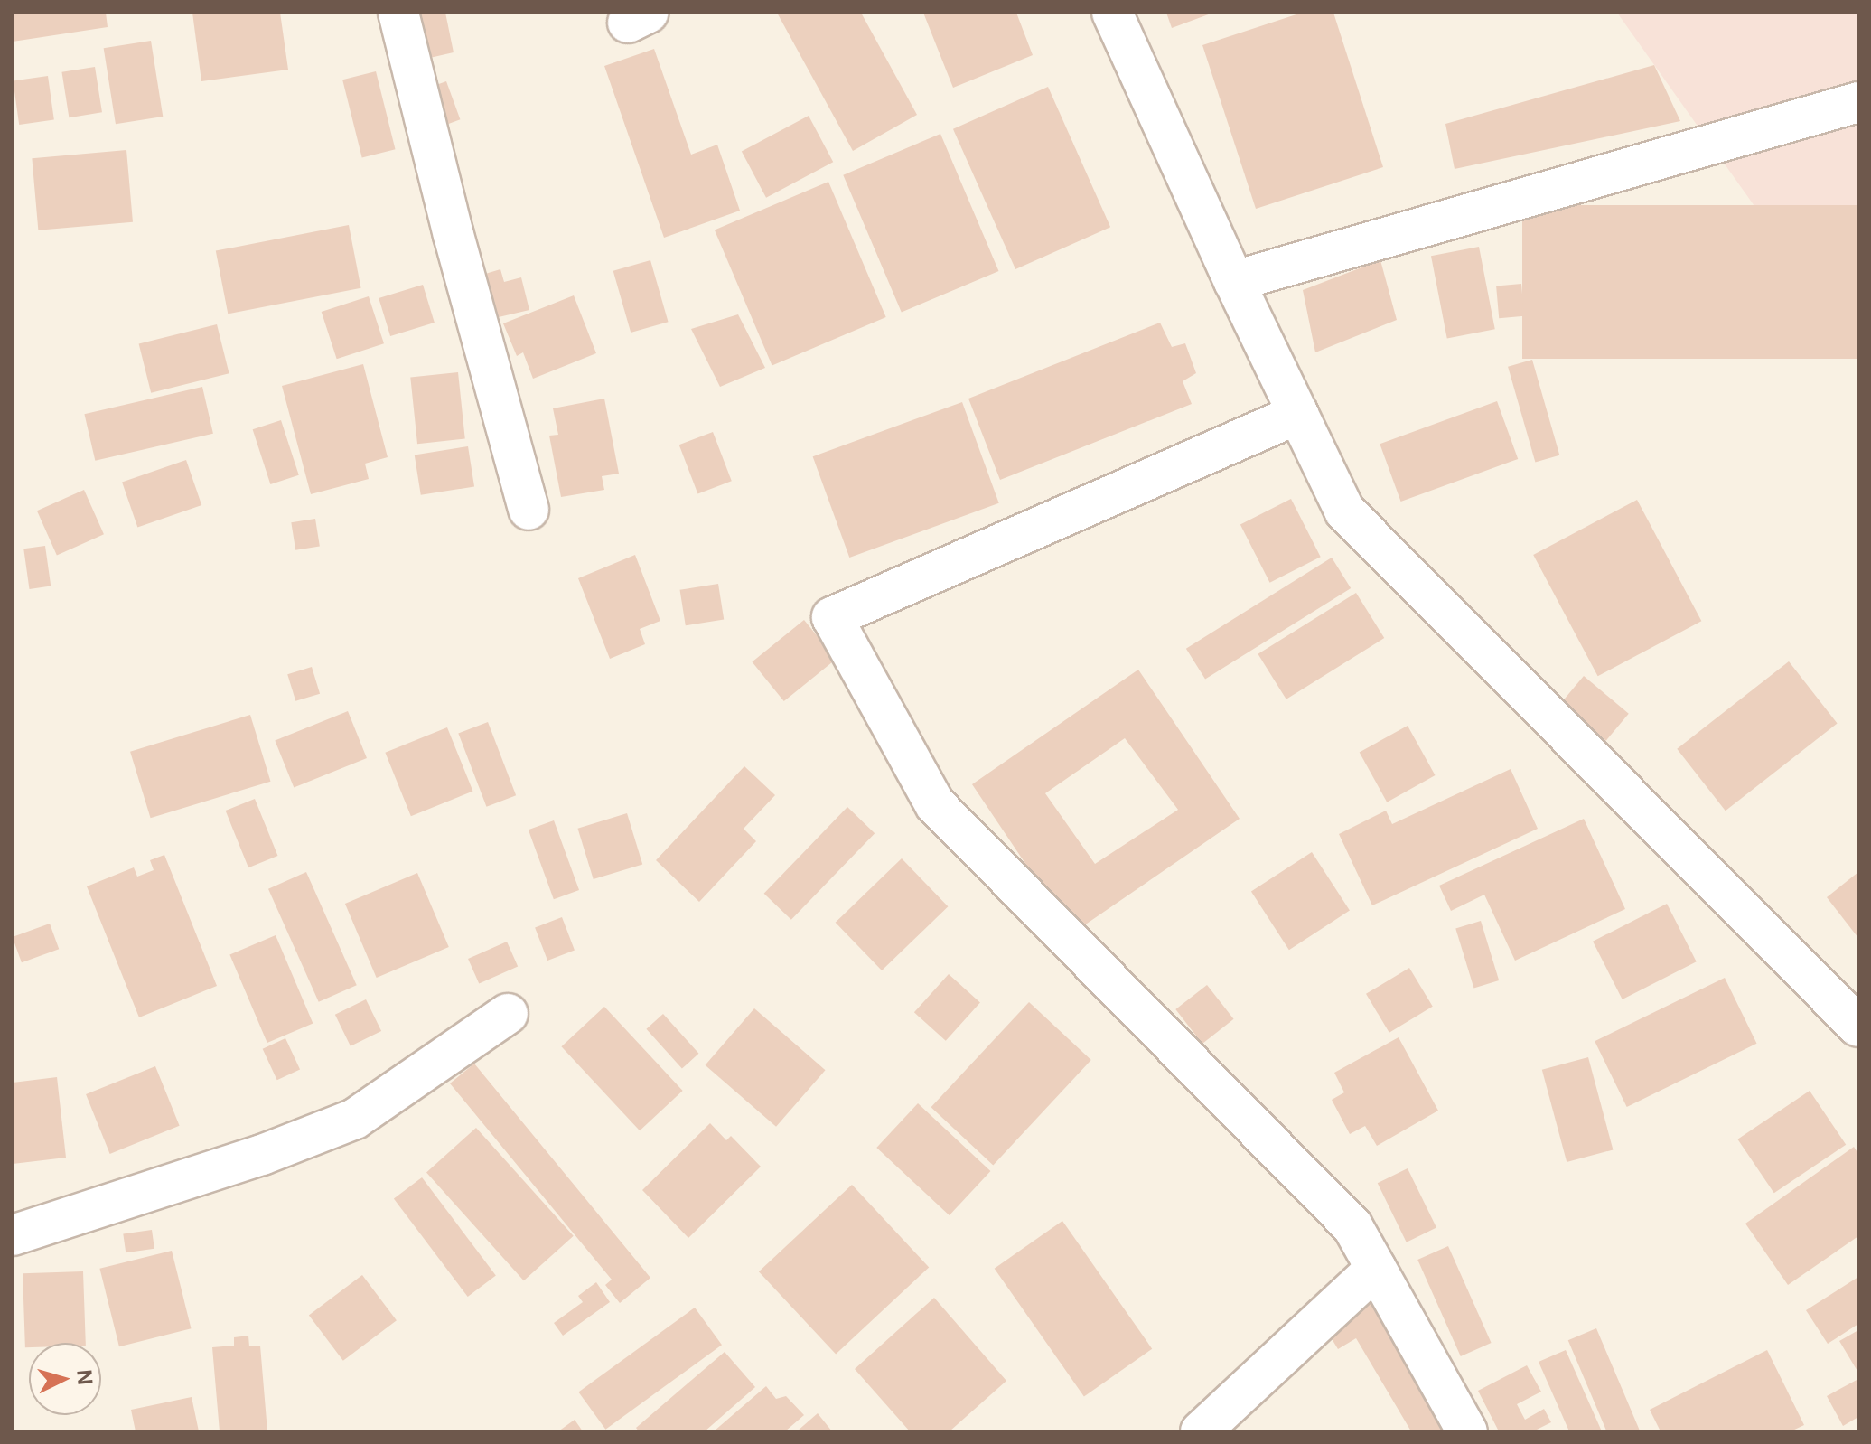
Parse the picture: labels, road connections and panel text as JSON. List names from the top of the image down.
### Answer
{
  "north": "right"
}
